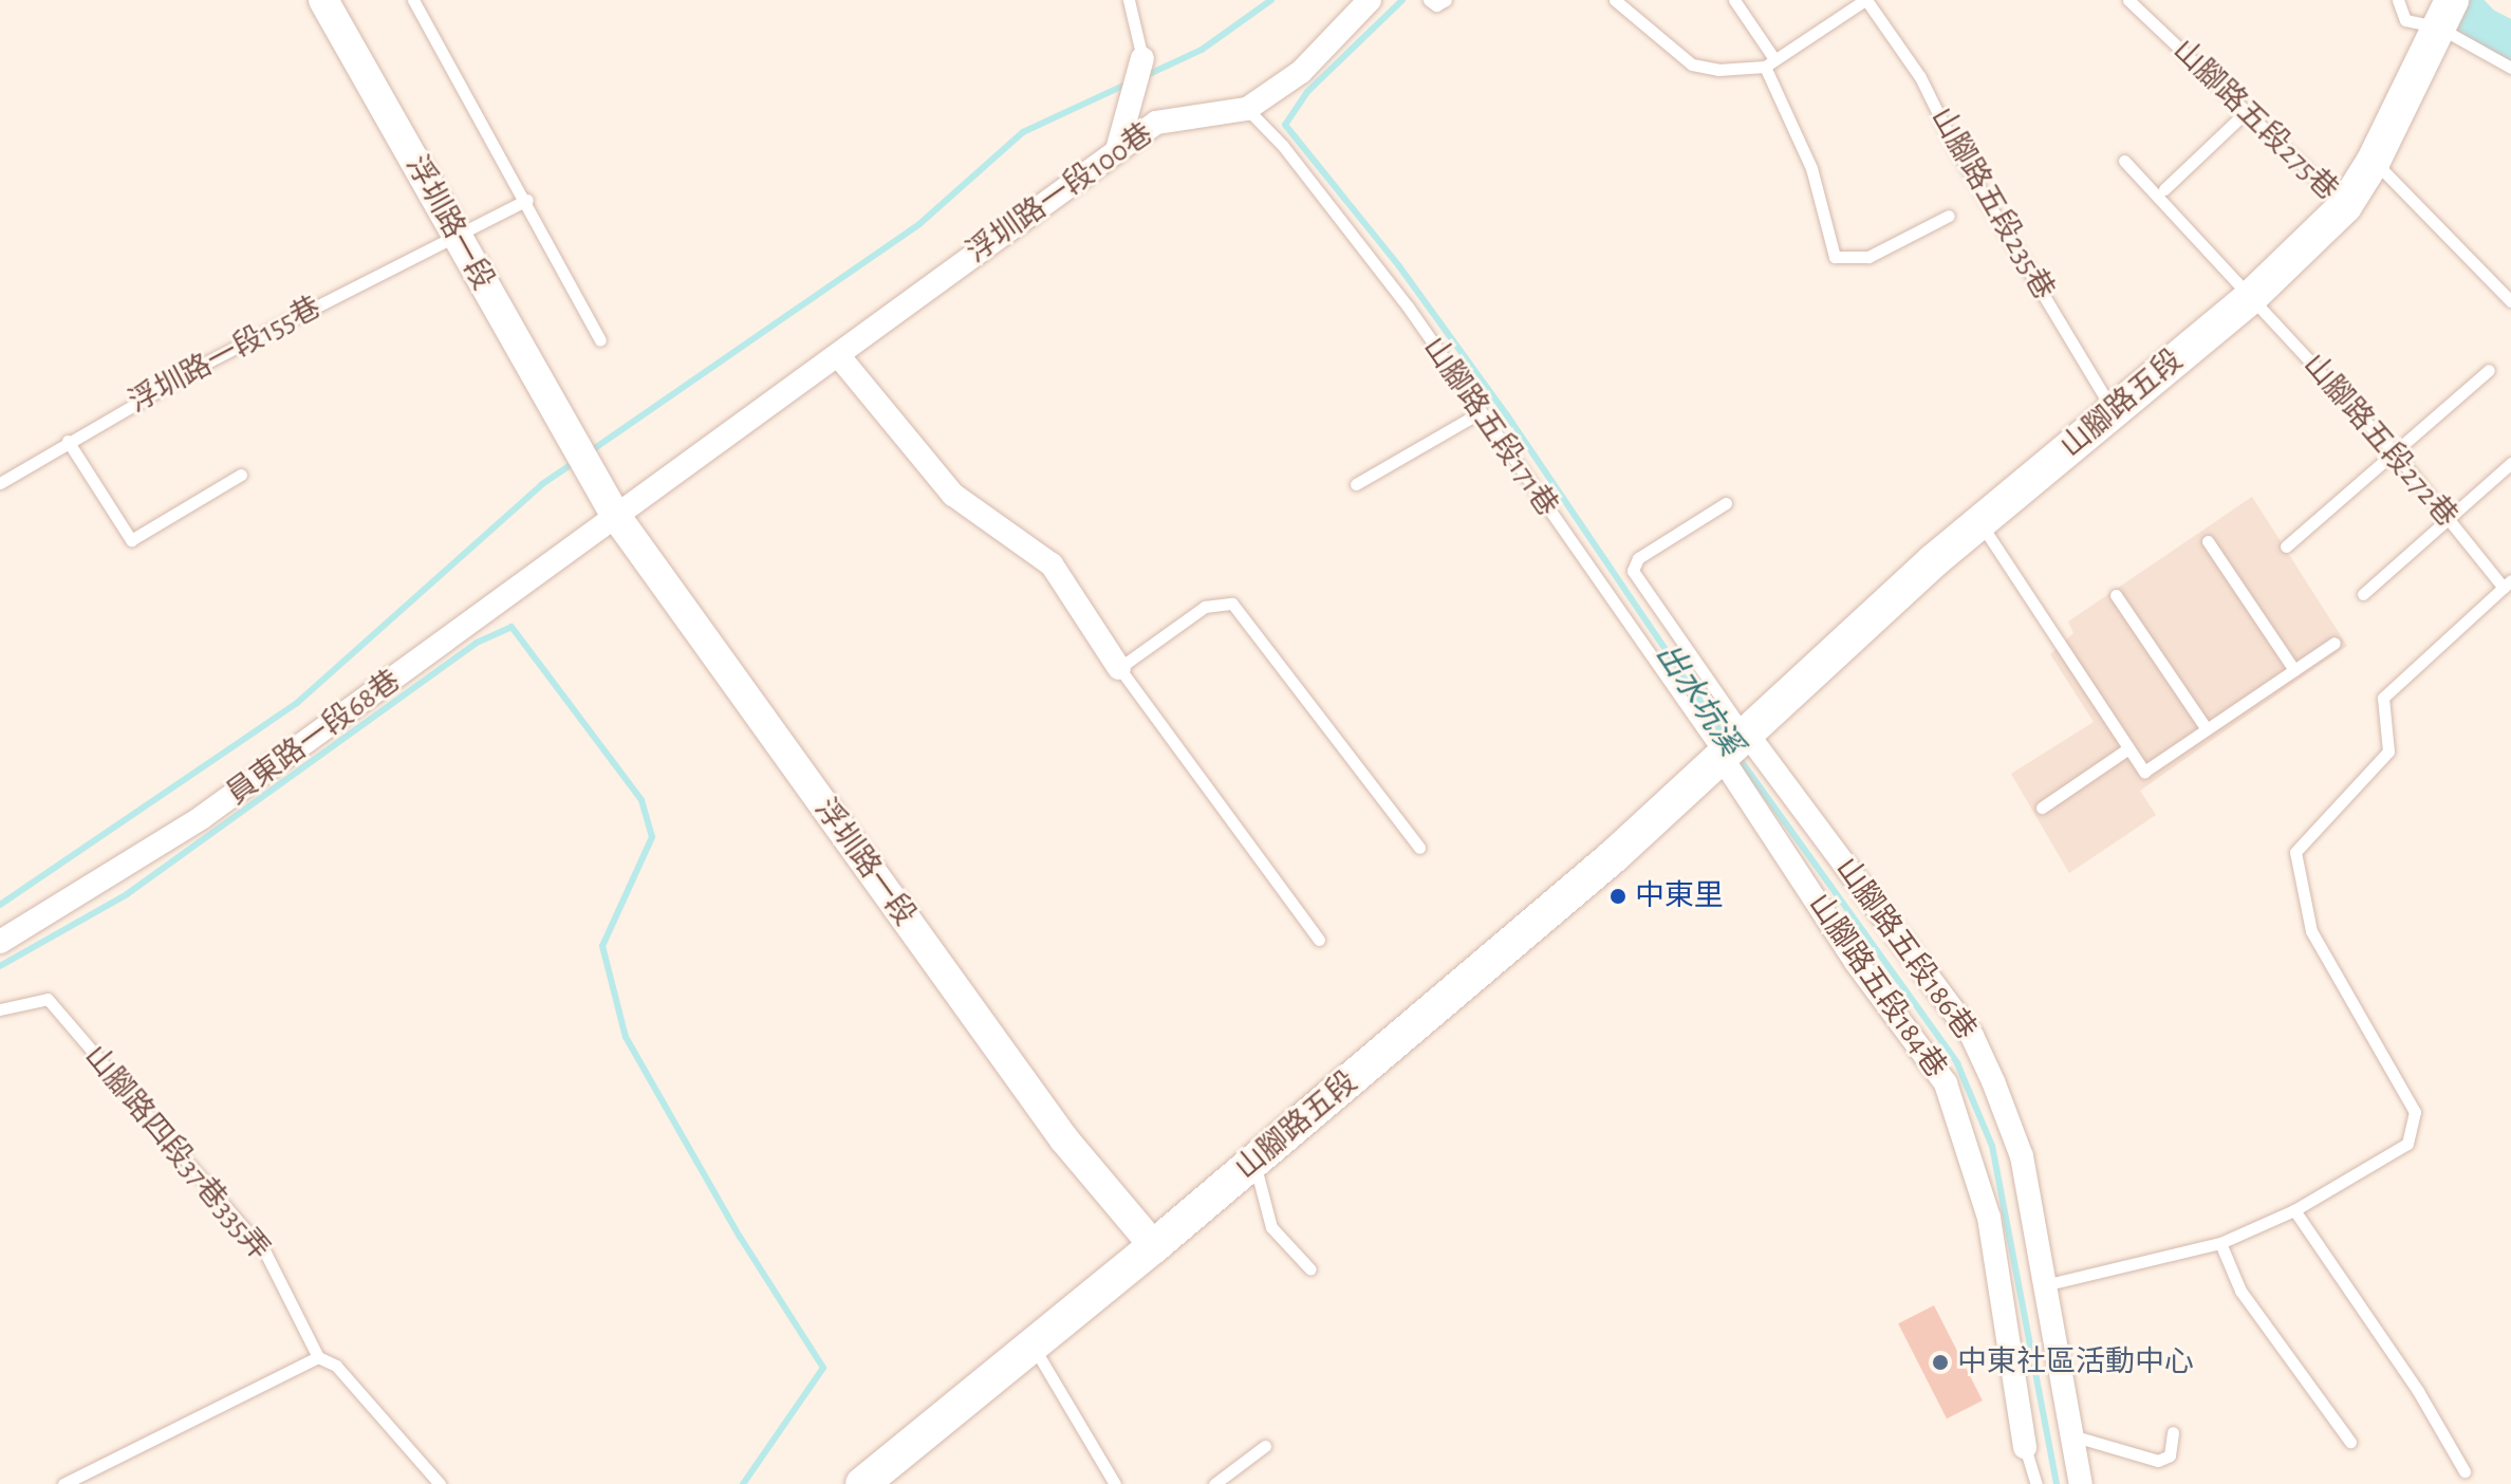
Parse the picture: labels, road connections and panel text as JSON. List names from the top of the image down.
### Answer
{
  "streets": {
    "main road": ["山腳路五段"],
    "street": [
      "浮圳路一段100巷",
      "浮圳路一段",
      "員東路一段68巷",
      "山腳路五段186巷",
      "山腳路五段184巷"
    ],
    "lane": [
      "山腳路五段275巷",
      "山腳路五段235巷",
      "浮圳路一段155巷",
      "山腳路五段171巷",
      "山腳路五段272巷",
      "山腳路四段37巷335弄"
    ]
  },
  "crossings": [
    ["山腳路五段275巷", "山腳路五段"],
    ["浮圳路一段100巷", "浮圳路一段"],
    ["浮圳路一段100巷", "山腳路五段171巷"],
    ["浮圳路一段100巷", "員東路一段68巷"],
    ["山腳路五段235巷", "山腳路五段"],
    ["浮圳路一段", "浮圳路一段155巷"],
    ["浮圳路一段", "山腳路五段"],
    ["浮圳路一段", "員東路一段68巷"],
    ["山腳路五段", "山腳路五段171巷"],
    ["山腳路五段", "山腳路五段272巷"],
    ["山腳路五段", "山腳路五段186巷"],
    ["山腳路五段", "山腳路五段184巷"],
    ["山腳路五段171巷", "山腳路五段184巷"]
  ],
  "water": ["出水坑溪"],
  "places": ["中東里", "中東社區活動中心"]
}
